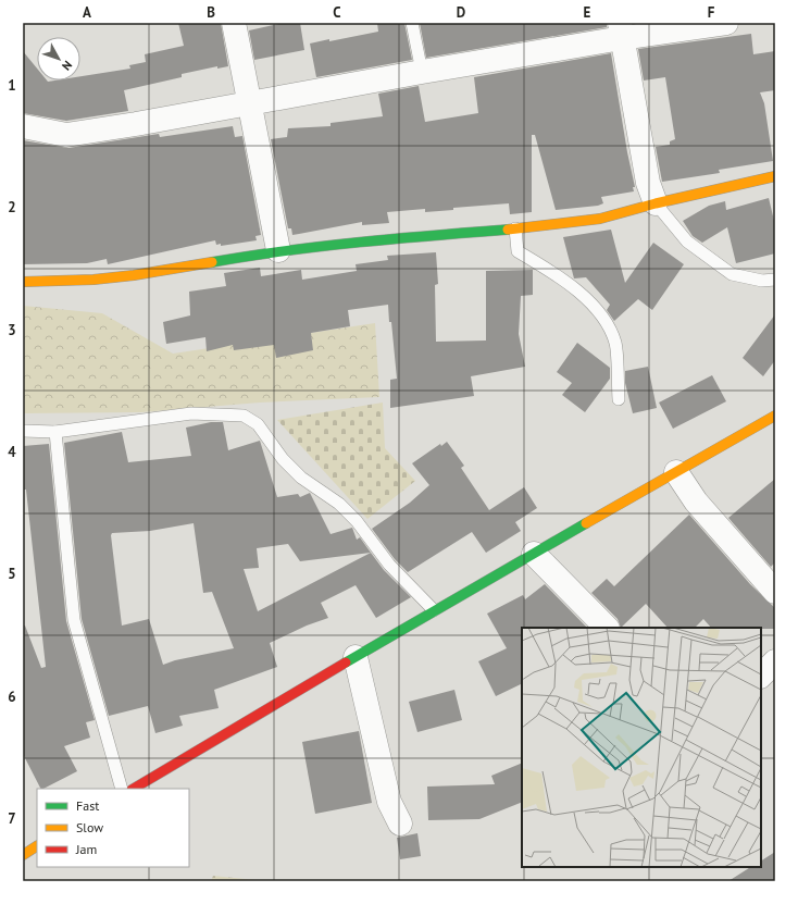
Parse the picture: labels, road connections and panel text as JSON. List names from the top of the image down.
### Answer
{
  "legend": ["Fast", "Slow", "Jam"],
  "north": "bottom right",
  "grid": {
    "columns": [
      "A",
      "B",
      "C",
      "D",
      "E",
      "F"
    ],
    "rows": [
      "1",
      "2",
      "3",
      "4",
      "5",
      "6",
      "7"
    ]
  }
}
